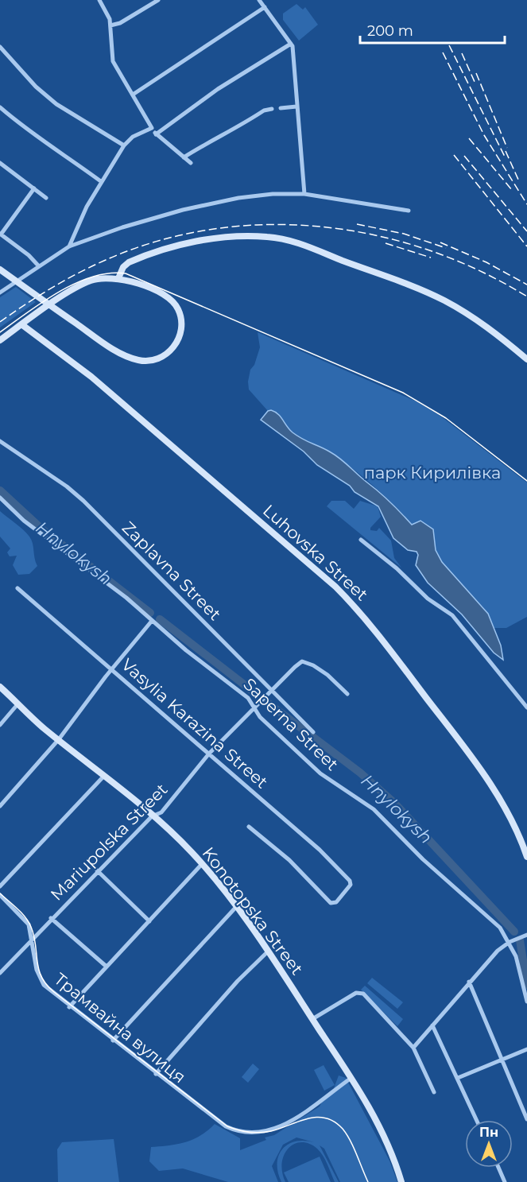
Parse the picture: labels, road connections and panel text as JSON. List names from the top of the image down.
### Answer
{
  "streets": {
    "street": [
      "Luhovska Street",
      "Zaplavna Street",
      "Vasylia Karazina Street",
      "Saperna Street",
      "Mariupolska Street",
      "Konotopska Street",
      "Трамвайна вулиця"
    ]
  },
  "crossings": [
    ["Zaplavna Street", "Mariupolska Street"],
    ["Vasylia Karazina Street", "Mariupolska Street"],
    ["Saperna Street", "Mariupolska Street"],
    ["Mariupolska Street", "Konotopska Street"],
    ["Mariupolska Street", "Трамвайна вулиця"],
    ["Konotopska Street", "Трамвайна вулиця"]
  ],
  "water": ["Hnylokysh"],
  "parks": ["парк Кирилівка"],
  "scale_bar": "200 m",
  "north": "top"
}
